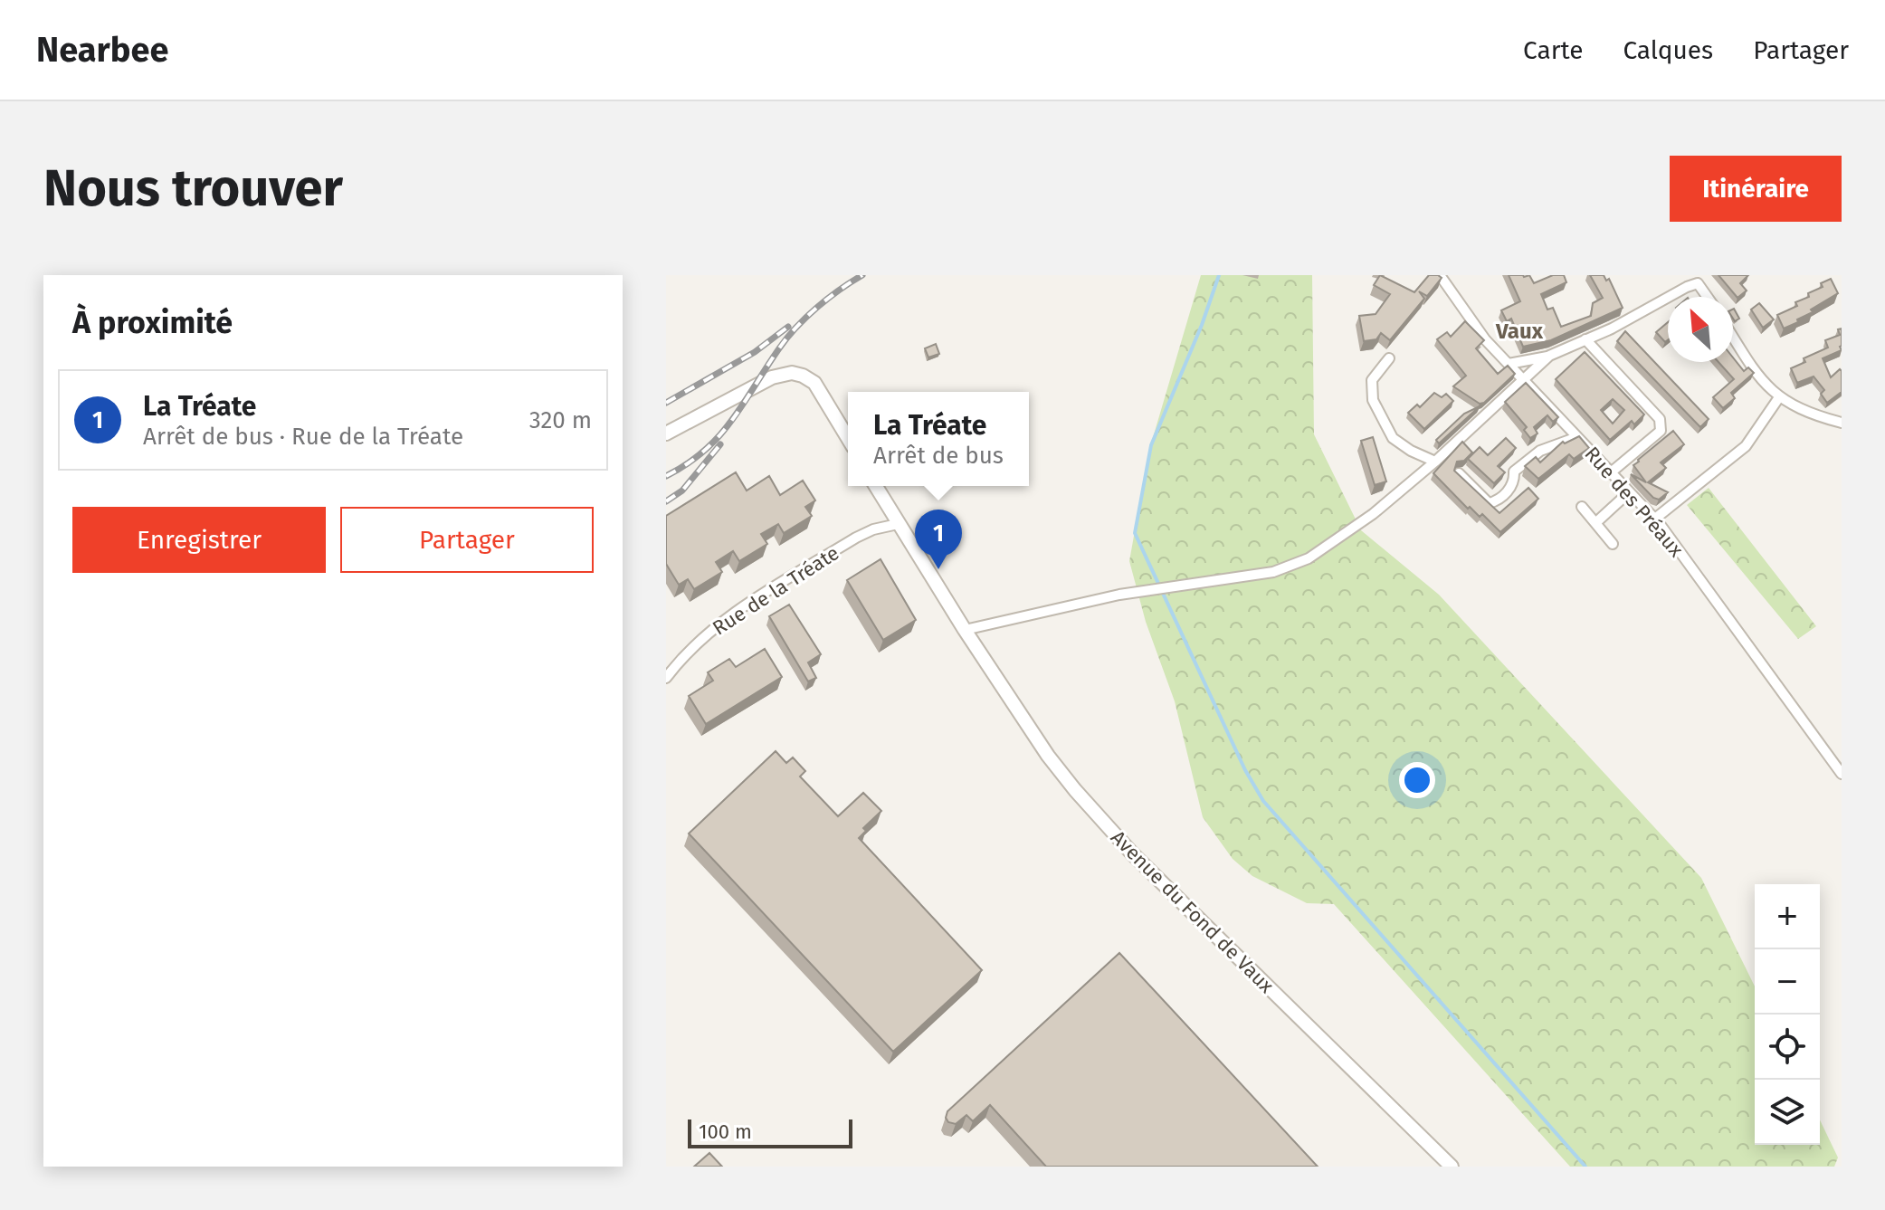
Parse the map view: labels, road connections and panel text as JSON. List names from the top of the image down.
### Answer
{
  "streets": {
    "street": ["Rue des Préaux", "Rue de la Tréate", "Avenue du Fond de Vaux"]
  },
  "crossings": [
    ["Rue de la Tréate", "Avenue du Fond de Vaux"]
  ],
  "districts": ["Vaux"],
  "scale_bar": "100 m",
  "north": "top left",
  "page": {
    "header": "Nearbee",
    "nav": ["Carte", "Calques", "Partager"],
    "buttons": [
      "Itinéraire",
      ["Enregistrer", "Partager"]
    ],
    "title": "Nous trouver",
    "heading": "À proximité",
    "list": [
      {
        "mark": "1",
        "name": "La Tréate",
        "note": "Arrêt de bus · Rue de la Tréate",
        "value": "320 m"
      }
    ],
    "popup": ["La Tréate", "Arrêt de bus"],
    "pins": "1",
    "map_buttons": ["+", "−"],
    "scale": "100 m"
  }
}
